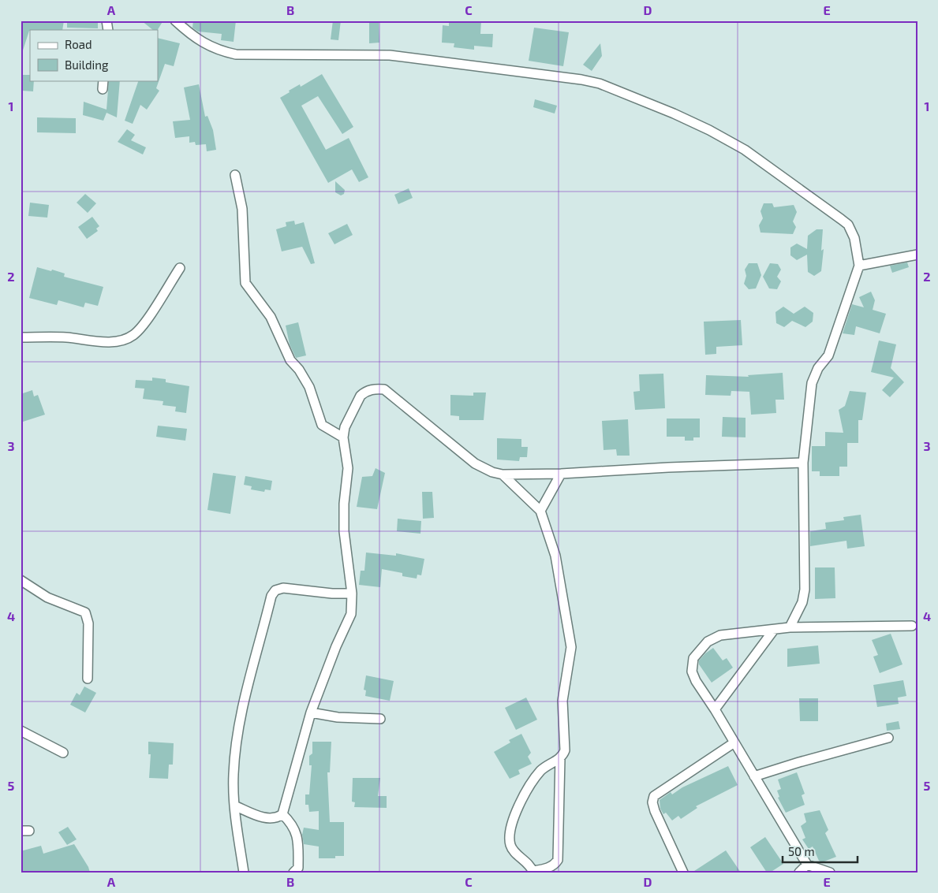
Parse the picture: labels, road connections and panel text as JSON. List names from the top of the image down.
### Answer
{
  "legend": ["Road", "Building"],
  "scale_bar": "50 m",
  "grid": {
    "columns": [
      "A",
      "B",
      "C",
      "D",
      "E"
    ],
    "rows": [
      "1",
      "2",
      "3",
      "4",
      "5"
    ]
  }
}
